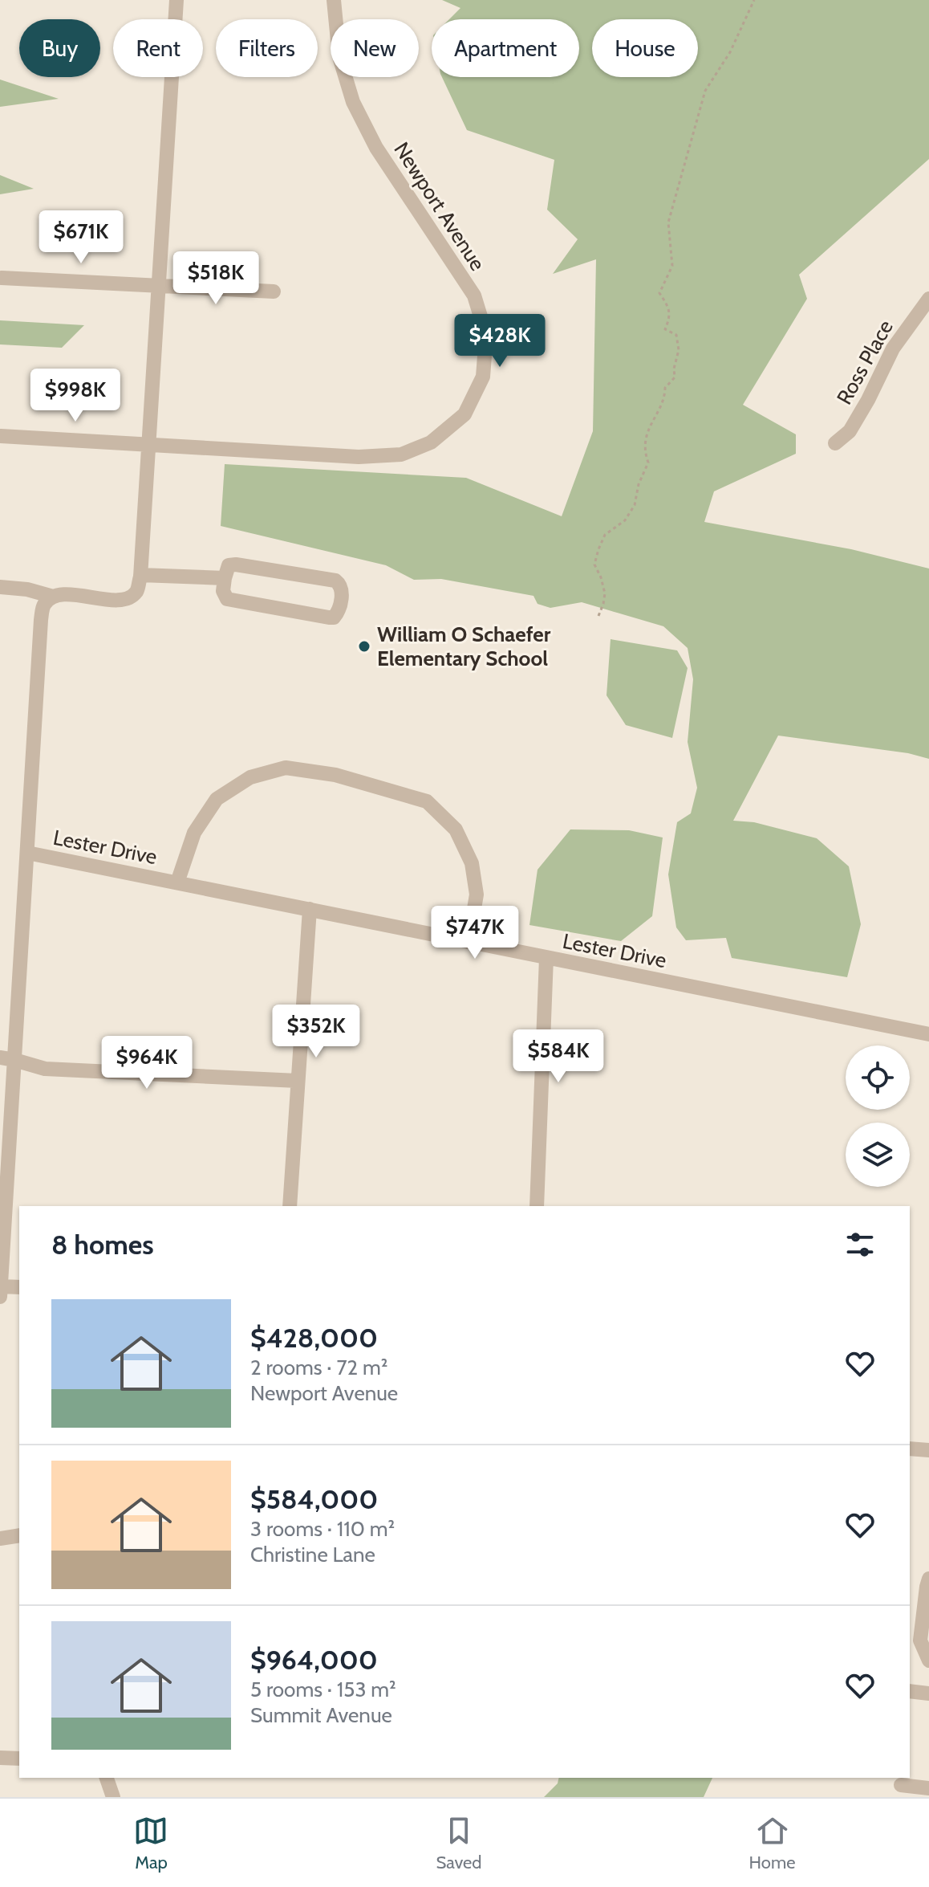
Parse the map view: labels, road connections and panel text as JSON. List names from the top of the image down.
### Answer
{
  "streets": {
    "street": ["Newport Avenue", "Ross Place", "Lester Drive"]
  },
  "places": ["William O Schaefer Elementary School"],
  "page": {
    "chip": [
      "Buy",
      "Rent",
      "Filters",
      "New",
      "Apartment",
      "House"
    ],
    "price": [
      "$671K",
      "$518K",
      "$428K",
      "$998K",
      "$747K",
      "$352K",
      "$584K",
      "$964K"
    ],
    "heading": "8 homes",
    "list": [
      {
        "name": "$428,000",
        "note": "2 rooms · 72 m² · Newport Avenue"
      },
      {
        "name": "$584,000",
        "note": "3 rooms · 110 m² · Christine Lane"
      },
      {
        "name": "$964,000",
        "note": "5 rooms · 153 m² · Summit Avenue"
      }
    ],
    "tabs": ["Map", "Saved", "Home"]
  }
}
